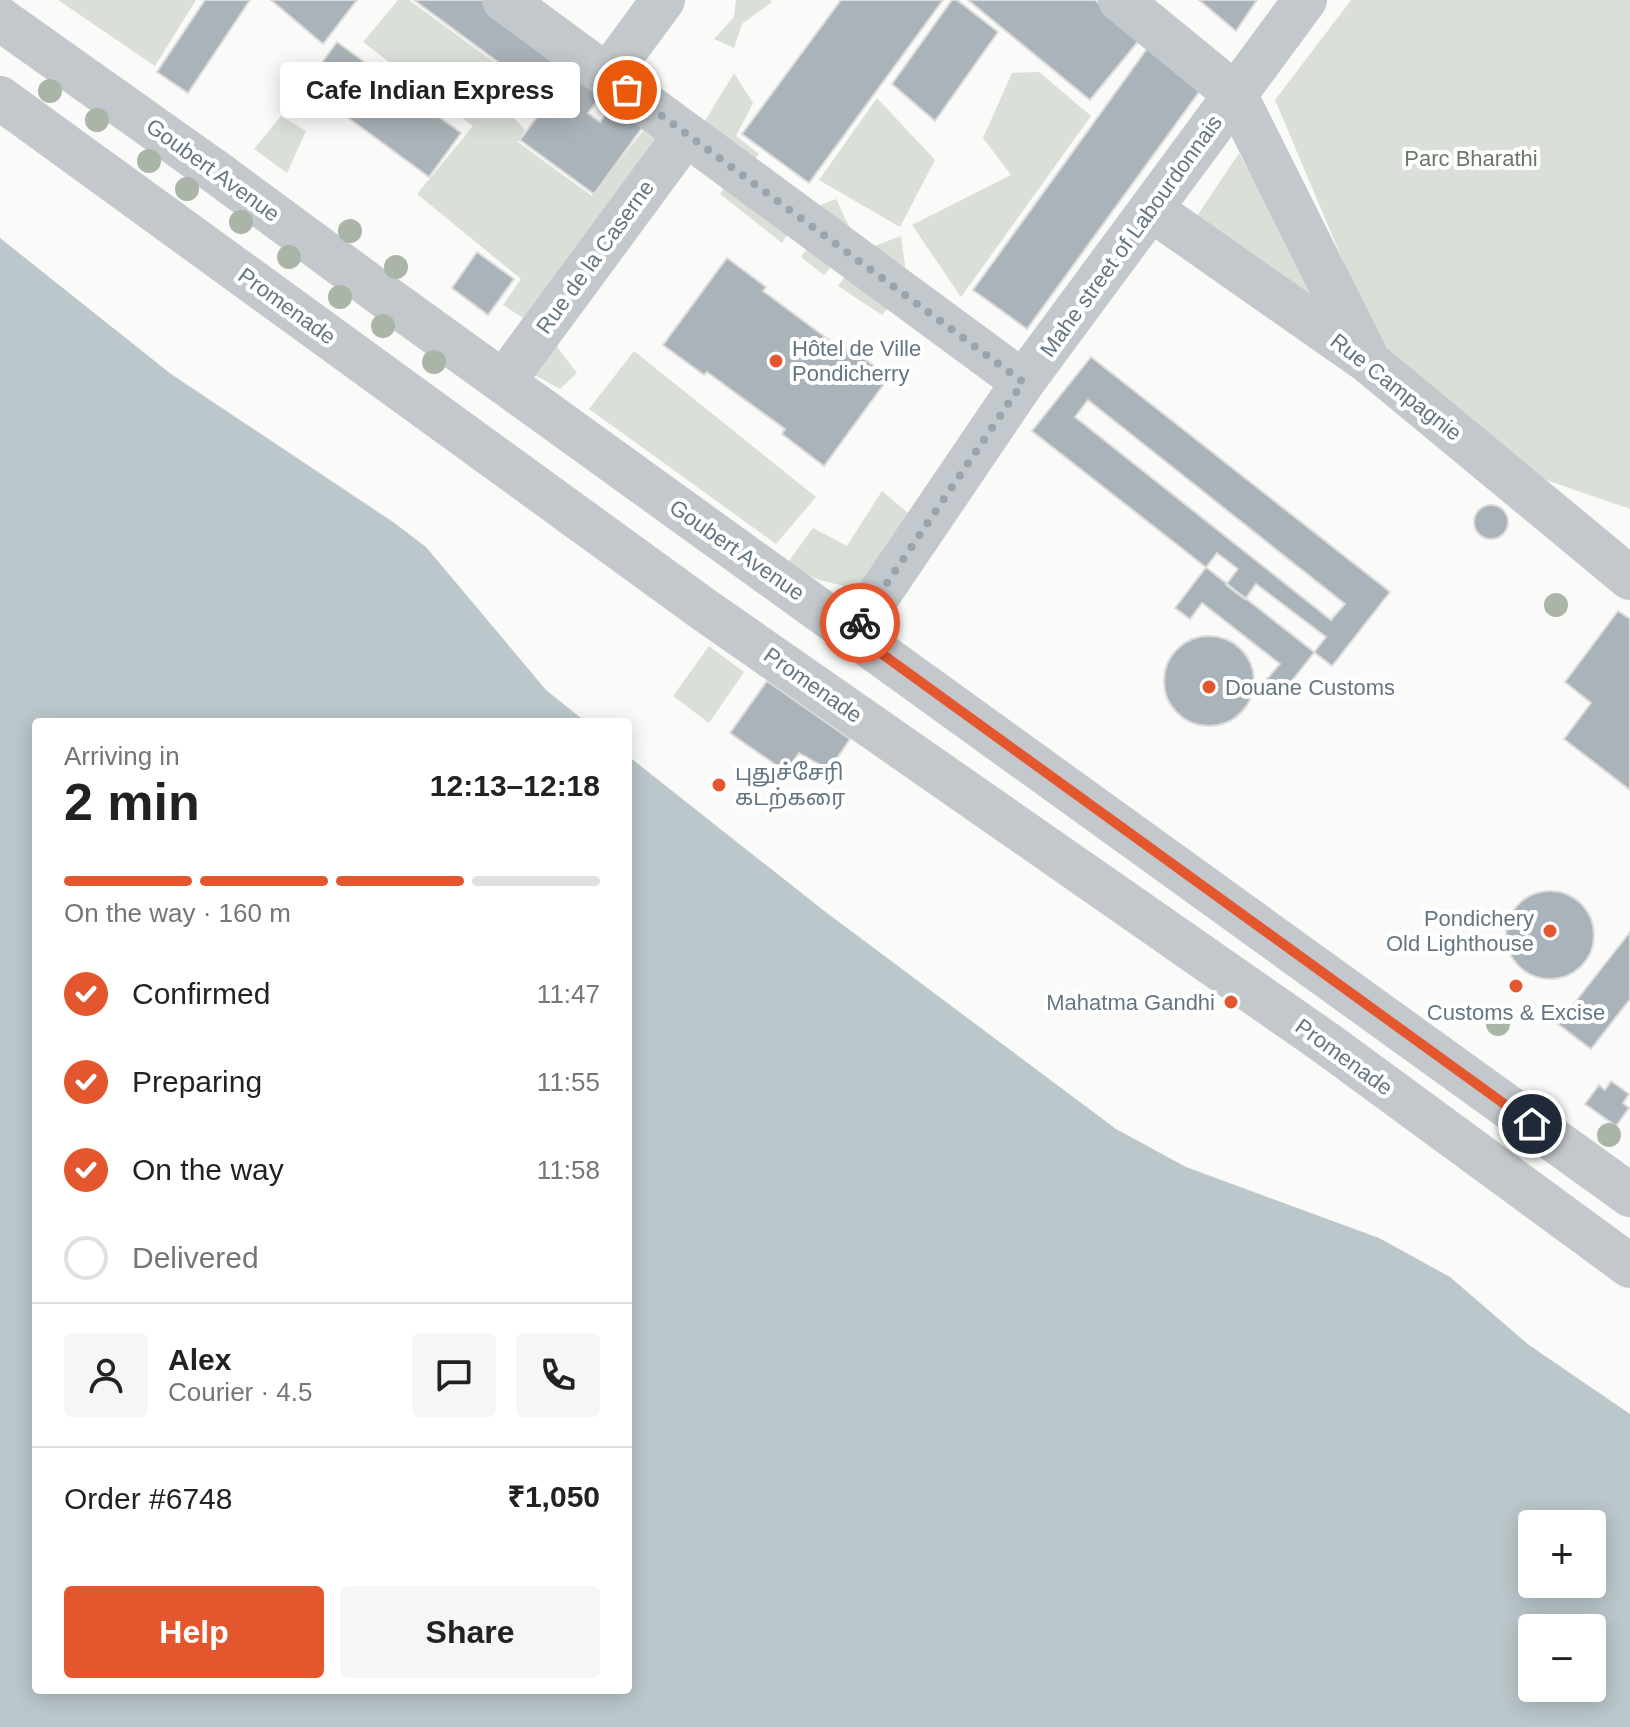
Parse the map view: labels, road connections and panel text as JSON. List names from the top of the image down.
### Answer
{
  "streets": {
    "street": [
      "Goubert Avenue",
      "Mahe street of Labourdonnais",
      "Rue de la Caserne",
      "Promenade",
      "Rue Campagnie"
    ]
  },
  "crossings": [
    ["Goubert Avenue", "Mahe street of Labourdonnais"],
    ["Goubert Avenue", "Rue de la Caserne"],
    ["Mahe street of Labourdonnais", "Rue Campagnie"]
  ],
  "parks": ["Parc Bharathi"],
  "places": [
    "Cafe Indian Express",
    "Hôtel de Ville Pondicherry",
    "Douane Customs",
    "புதுச்சேரி கடற்கரை",
    "Pondichery Old Lighthouse",
    "Customs & Excise",
    "Mahatma Gandhi"
  ],
  "page": {
    "bubble": "Cafe Indian Express",
    "heading": ["2 min", "Arriving in", "12:13–12:18"],
    "panel": [
      "Alex",
      "Courier · 4.5",
      "Order #6748",
      "₹1,050"
    ],
    "bar": "On the way · 160 m",
    "list": [
      ["Confirmed", "11:47"],
      ["Preparing", "11:55"],
      ["On the way", "11:58"],
      "Delivered"
    ],
    "map_buttons": ["+", "−"],
    "buttons": ["Help", "Share"]
  }
}
